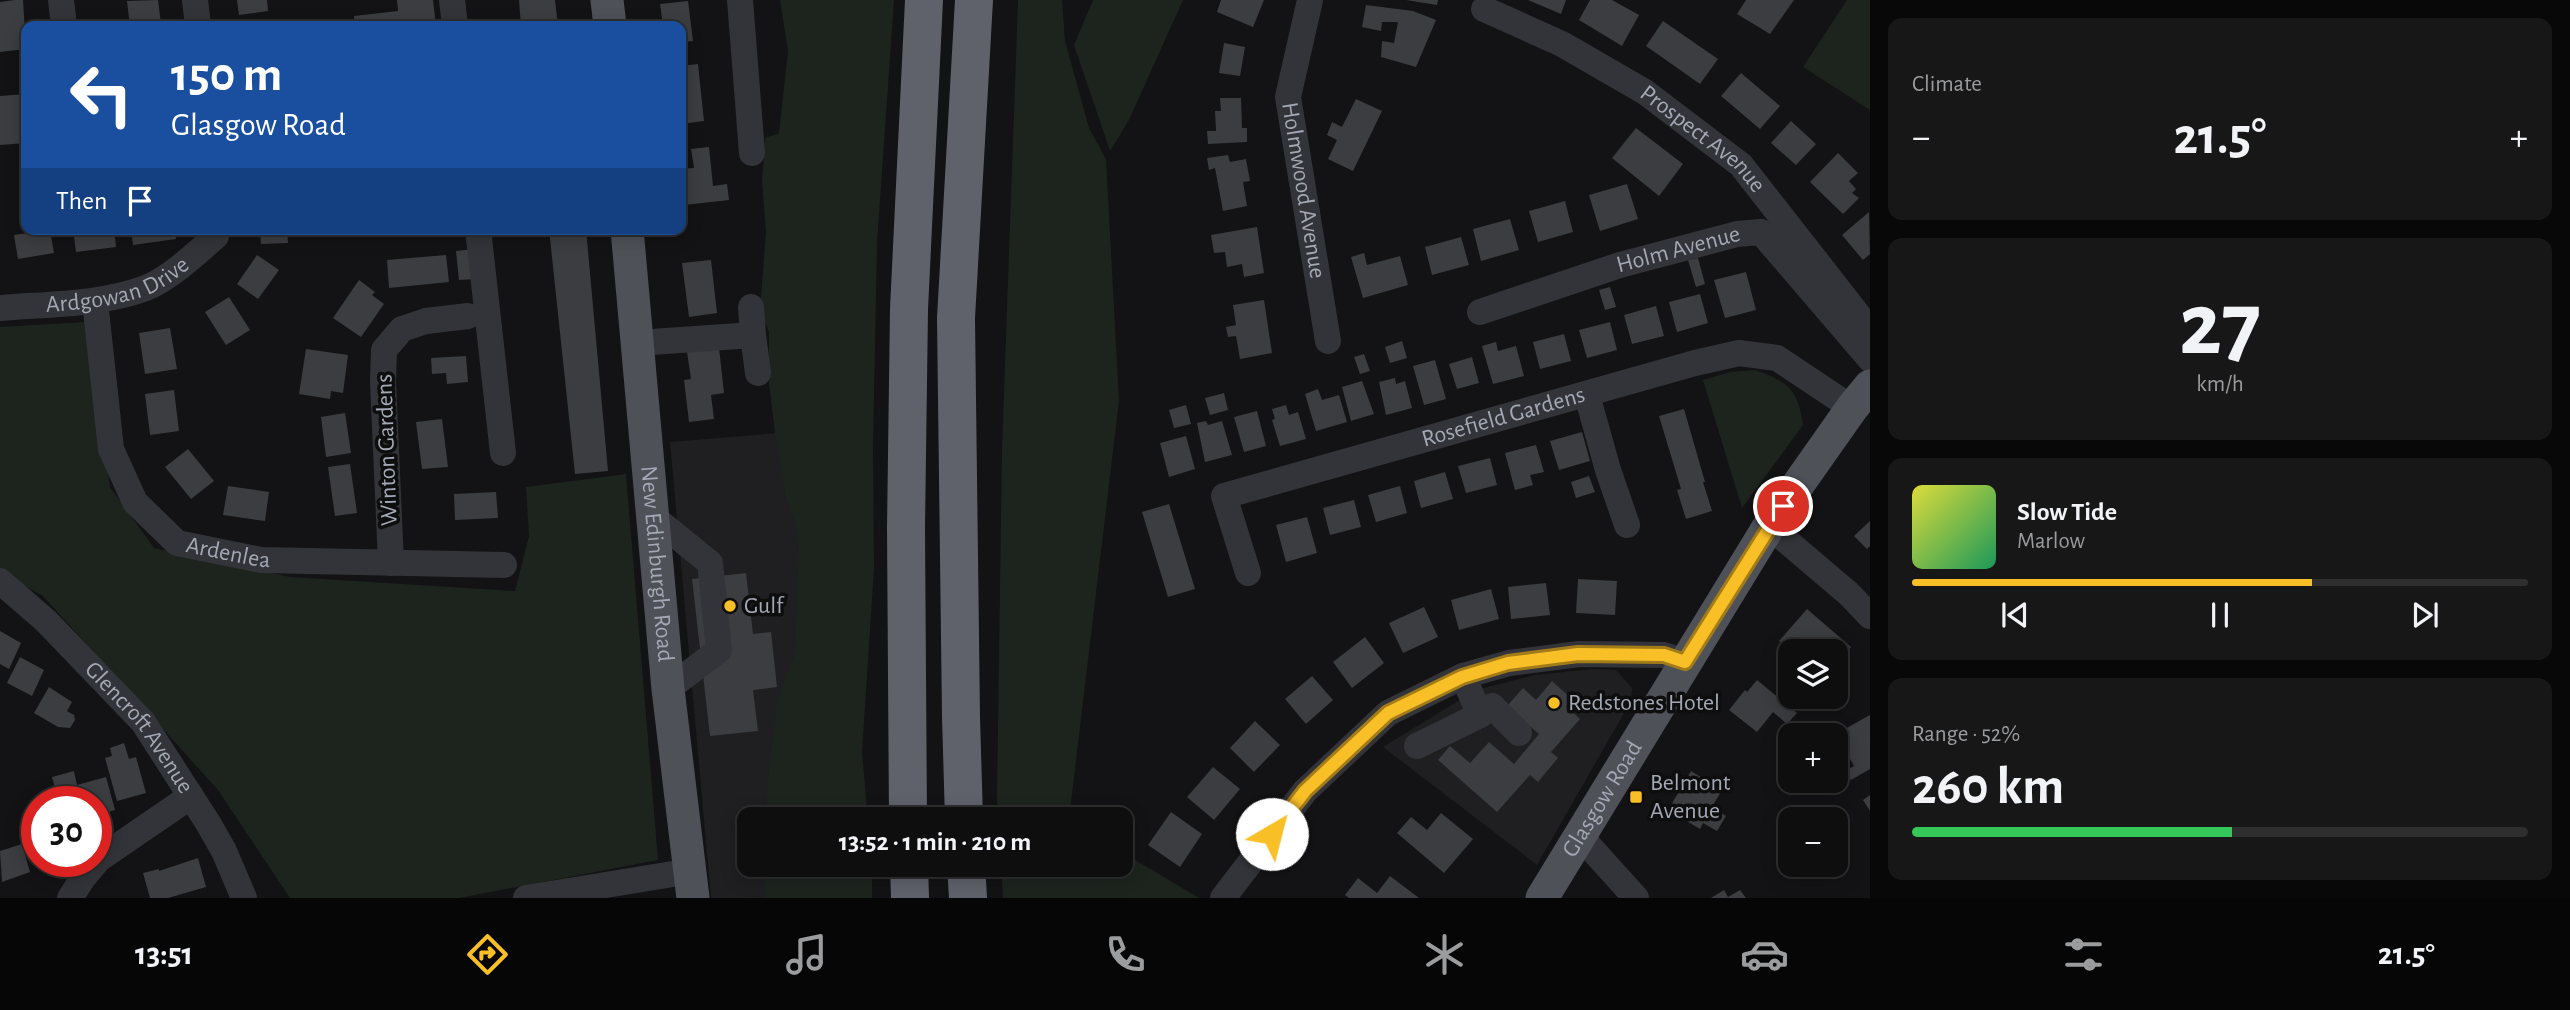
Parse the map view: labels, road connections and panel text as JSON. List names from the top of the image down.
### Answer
{
  "streets": {
    "main road": ["New Edinburgh Road", "Glasgow Road"],
    "street": [
      "Prospect Avenue",
      "Holmwood Avenue",
      "Holm Avenue",
      "Ardgowan Drive",
      "Rosefield Gardens",
      "Winton Gardens",
      "Ardenlea",
      "Glencroft Avenue"
    ]
  },
  "crossings": [
    ["Ardgowan Drive", "Ardenlea"],
    ["Rosefield Gardens", "Glasgow Road"],
    ["Winton Gardens", "Ardenlea"]
  ],
  "places": {
    "other": ["Gulf", "Redstones Hotel"],
    "transit": ["Belmont Avenue"]
  },
  "page": {
    "tile": [
      "Climate",
      ["27", "km/h"],
      ["Range · 52%", "260 km"]
    ],
    "turn": ["150 m", "Glasgow Road"],
    "heat": ["−", "21.5°", "+"],
    "then": "Then",
    "song": ["Slow Tide", "Marlow"],
    "map_buttons": ["+", "−"],
    "limit": "30",
    "trip": "13:52 · 1 min · 210 m",
    "tabs": ["13:51", "21.5°"]
  }
}
